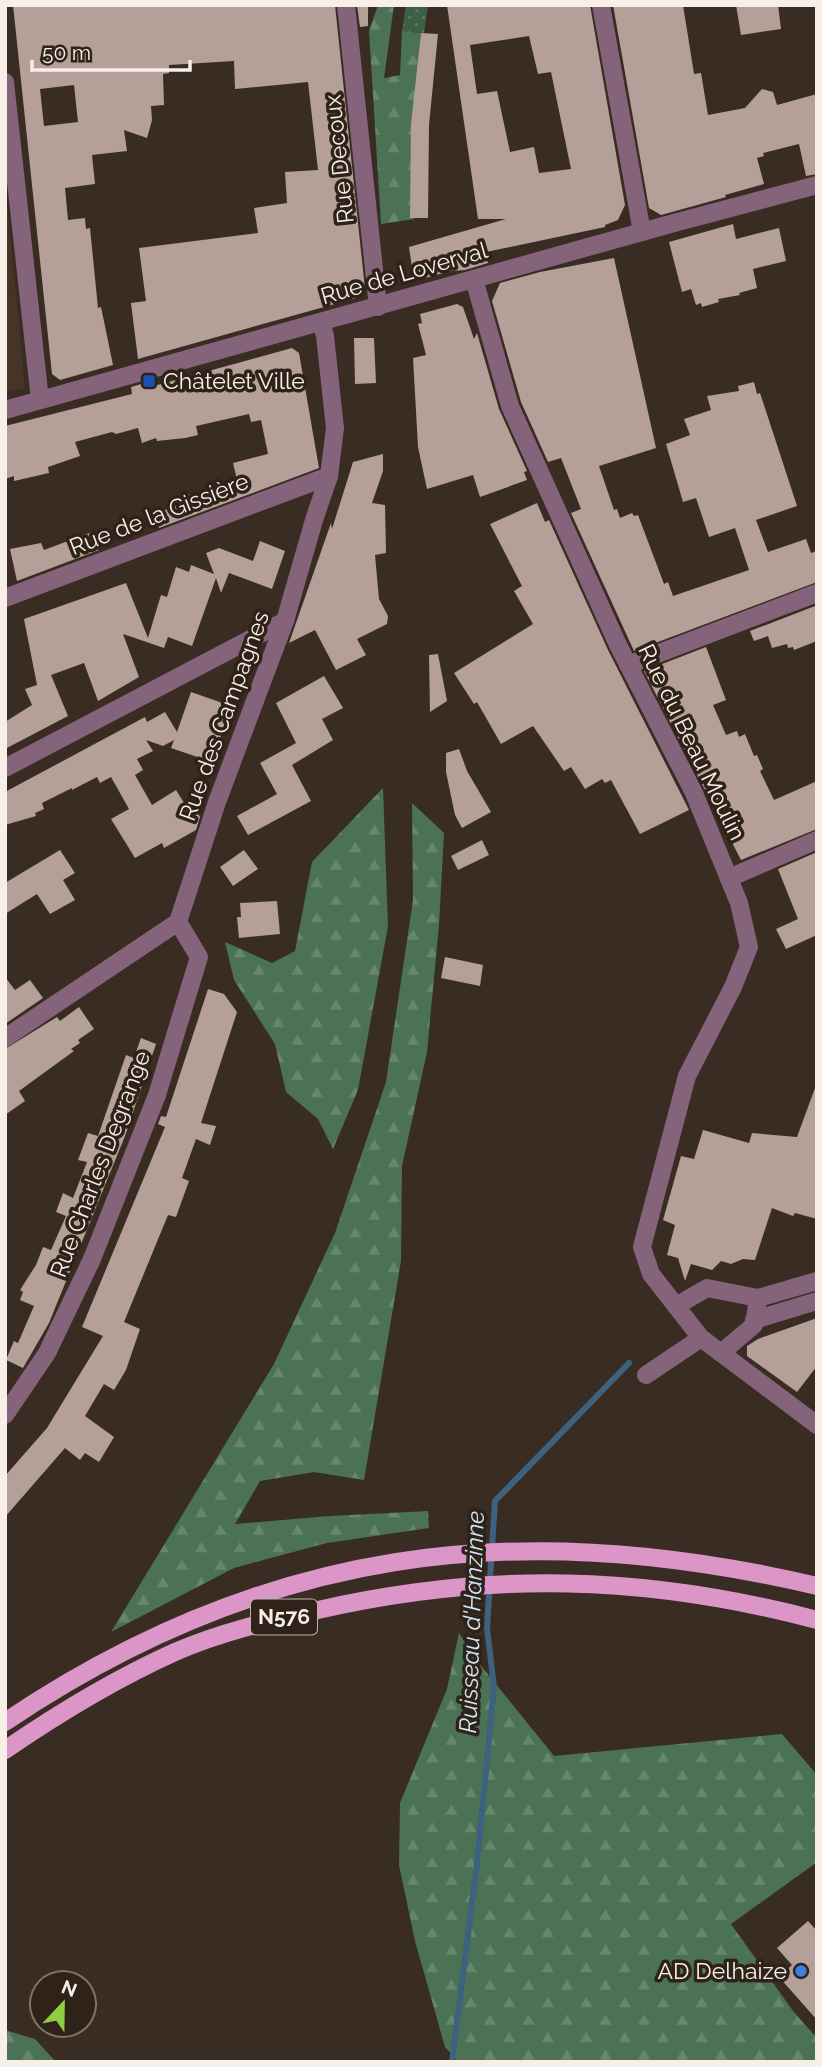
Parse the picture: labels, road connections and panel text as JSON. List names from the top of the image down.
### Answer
{
  "streets": {
    "main road": ["N576"],
    "street": [
      "Rue Decoux",
      "Rue de Loverval",
      "Rue de la Gissière",
      "Rue des Campagnes",
      "Rue du Beau Moulin",
      "Rue Charles Degrange"
    ]
  },
  "crossings": [
    ["Rue Decoux", "Rue de Loverval"],
    ["Rue de Loverval", "Rue des Campagnes"],
    ["Rue de Loverval", "Rue du Beau Moulin"],
    ["Rue de la Gissière", "Rue des Campagnes"],
    ["Rue des Campagnes", "Rue Charles Degrange"]
  ],
  "water": ["Ruisseau d'Hanzinne"],
  "places": {
    "transit": ["Châtelet Ville"],
    "other": ["AD Delhaize"]
  },
  "scale_bar": "50 m",
  "north": "top"
}
